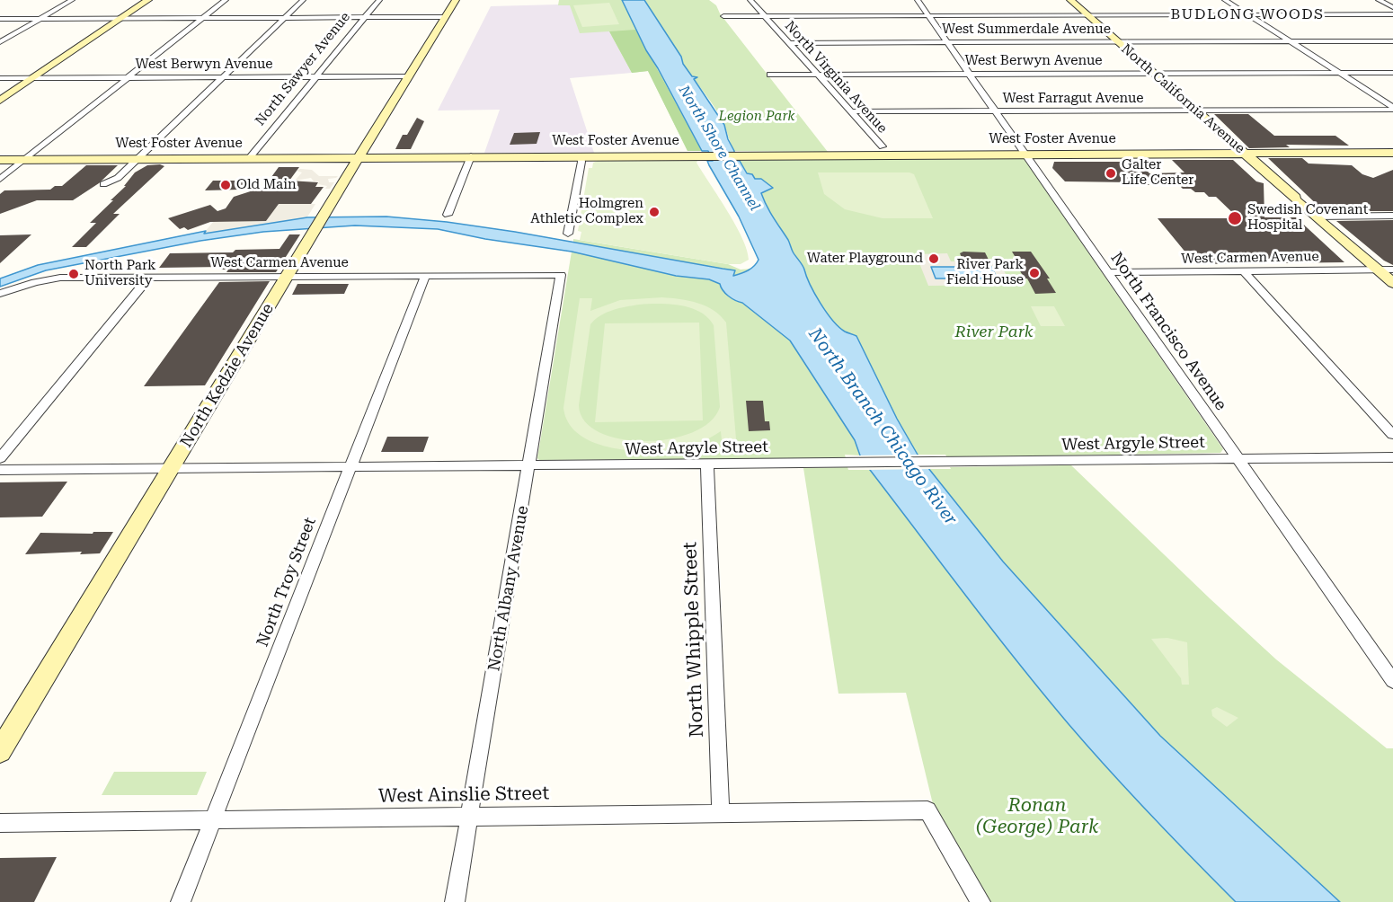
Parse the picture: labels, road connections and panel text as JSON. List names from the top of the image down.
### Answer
{
  "streets": {
    "main road": ["North California Avenue", "West Foster Avenue", "North Kedzie Avenue"],
    "street": [
      "West Summerdale Avenue",
      "West Berwyn Avenue",
      "North Sawyer Avenue",
      "North Virginia Avenue",
      "West Farragut Avenue",
      "West Carmen Avenue",
      "North Francisco Avenue",
      "West Argyle Street",
      "North Troy Street",
      "North Albany Avenue",
      "North Whipple Street",
      "West Ainslie Street"
    ]
  },
  "crossings": [
    ["West Summerdale Avenue", "North Virginia Avenue"],
    ["West Summerdale Avenue", "North California Avenue"],
    ["West Summerdale Avenue", "North Francisco Avenue"],
    ["West Berwyn Avenue", "North Sawyer Avenue"],
    ["West Berwyn Avenue", "North Virginia Avenue"],
    ["West Berwyn Avenue", "North California Avenue"],
    ["West Berwyn Avenue", "North Francisco Avenue"],
    ["West Berwyn Avenue", "North Kedzie Avenue"],
    ["North Sawyer Avenue", "West Foster Avenue"],
    ["North Virginia Avenue", "West Farragut Avenue"],
    ["West Farragut Avenue", "North California Avenue"],
    ["West Farragut Avenue", "North Francisco Avenue"],
    ["North California Avenue", "West Foster Avenue"],
    ["North California Avenue", "West Carmen Avenue"],
    ["West Foster Avenue", "North Francisco Avenue"],
    ["West Foster Avenue", "North Kedzie Avenue"],
    ["West Carmen Avenue", "North Francisco Avenue"],
    ["West Carmen Avenue", "North Kedzie Avenue"],
    ["West Carmen Avenue", "North Troy Street"],
    ["West Carmen Avenue", "North Albany Avenue"],
    ["North Francisco Avenue", "West Argyle Street"],
    ["North Kedzie Avenue", "West Argyle Street"],
    ["West Argyle Street", "North Troy Street"],
    ["West Argyle Street", "North Albany Avenue"],
    ["West Argyle Street", "North Whipple Street"],
    ["North Troy Street", "West Ainslie Street"],
    ["North Albany Avenue", "West Ainslie Street"],
    ["North Whipple Street", "West Ainslie Street"]
  ],
  "districts": ["BUDLONG WOODS"],
  "water": ["North Shore Channel", "North Branch Chicago River"],
  "parks": ["Legion Park", "River Park", "Ronan (George) Park"],
  "places": [
    "Galter Life Center",
    "Old Main",
    "Holmgren Athletic Complex",
    "Swedish Covenant Hospital",
    "Water Playground",
    "River Park Field House",
    "North Park University"
  ]
}
